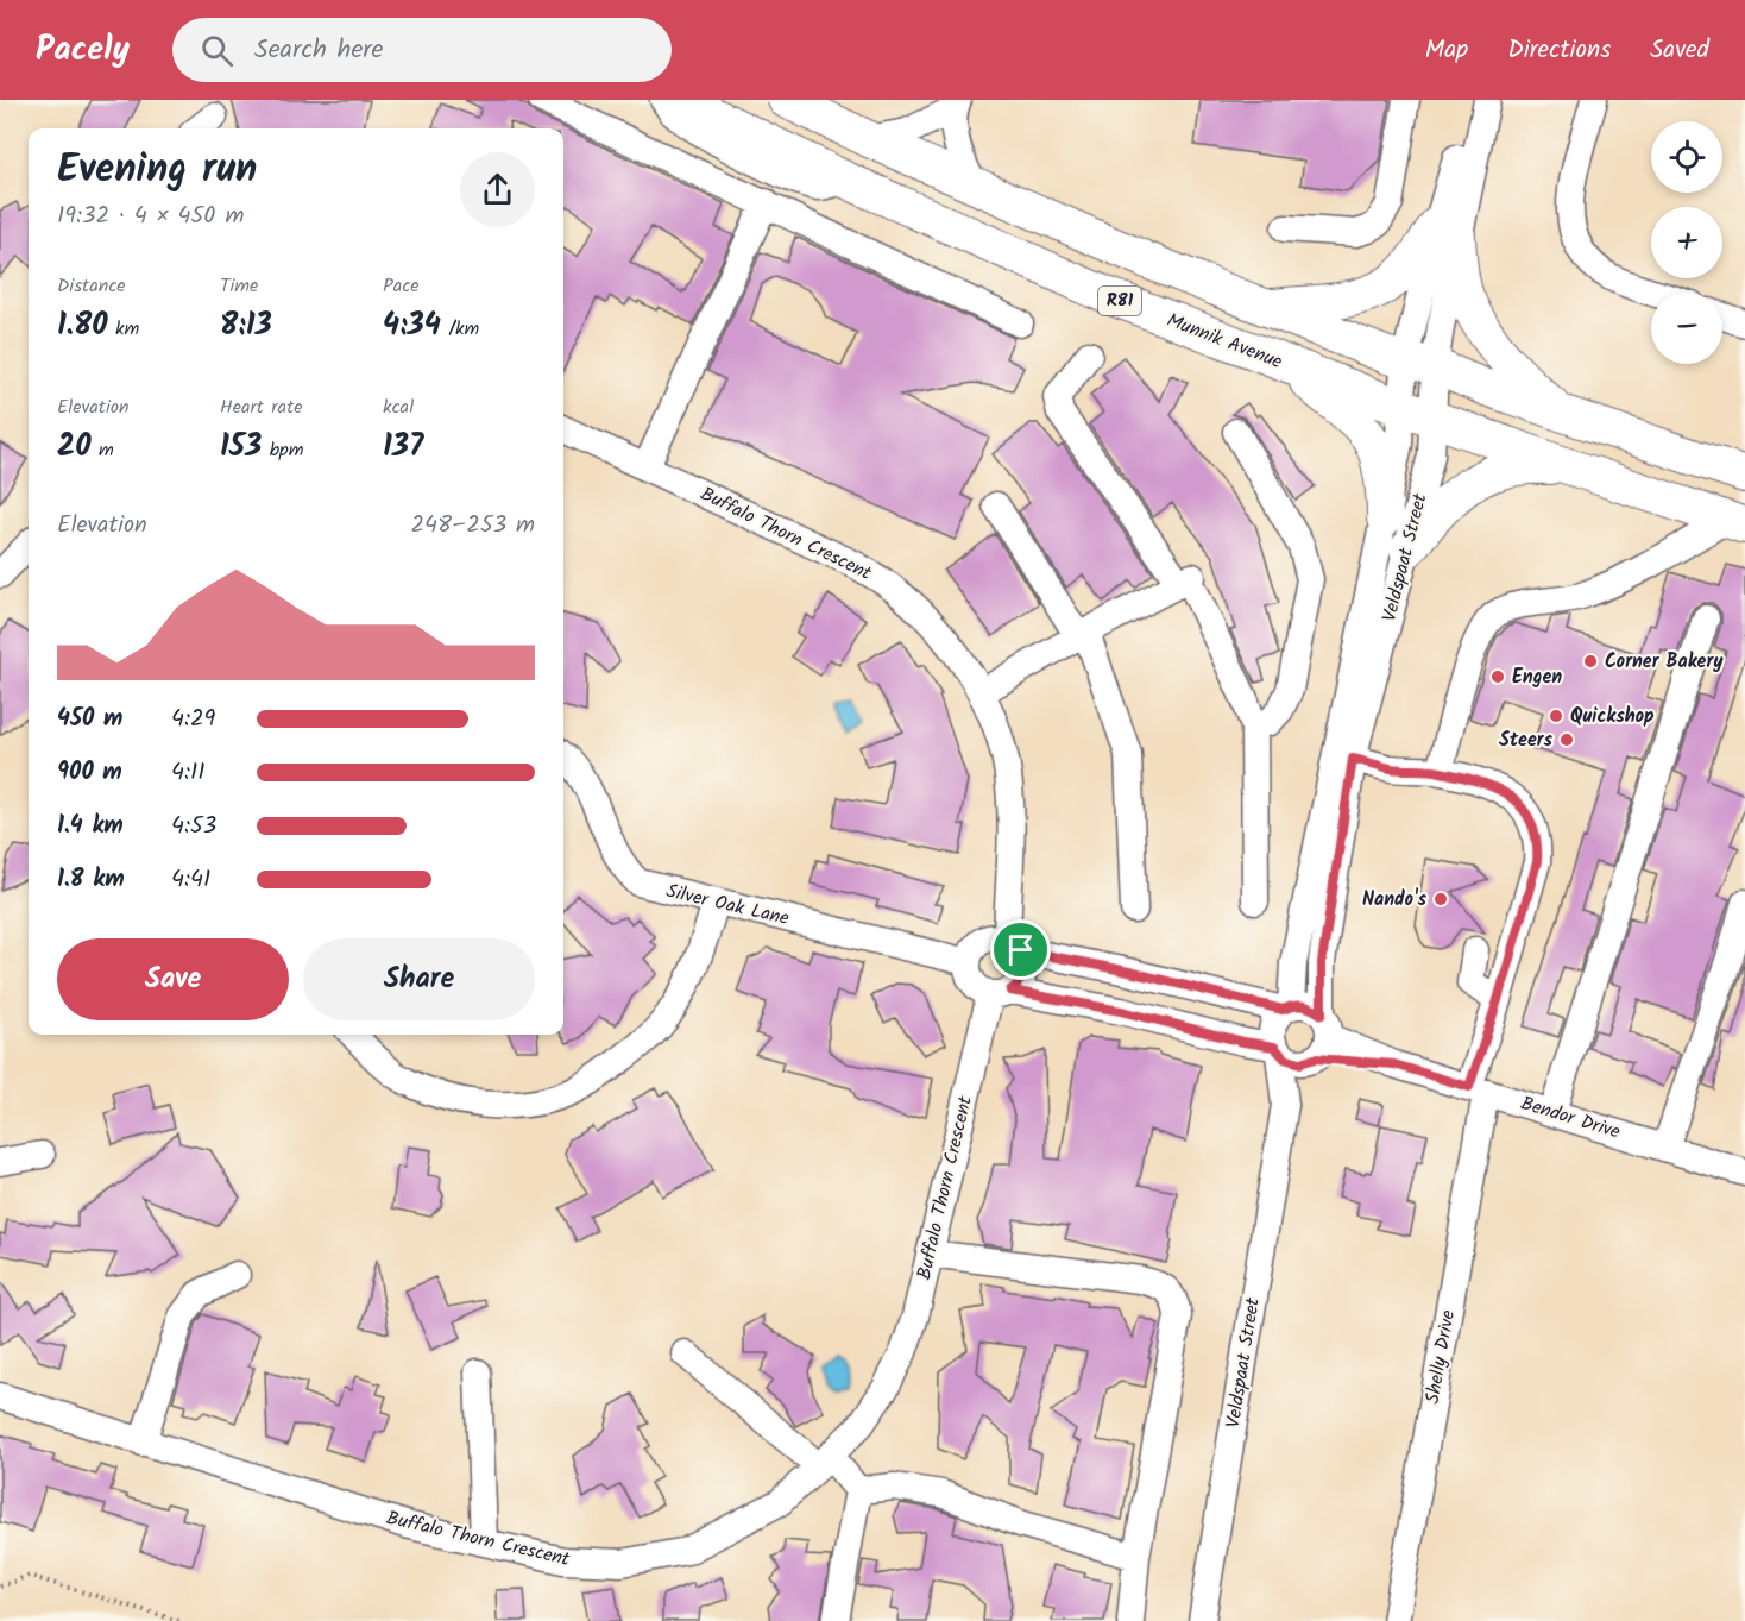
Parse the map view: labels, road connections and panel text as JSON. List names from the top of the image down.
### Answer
{
  "streets": {
    "main road": ["R81", "Munnik Avenue"],
    "street": [
      "Buffalo Thorn Crescent",
      "Veldspaat Street",
      "Silver Oak Lane",
      "Bendor Drive",
      "Shelly Drive"
    ]
  },
  "crossings": [
    ["R81", "Veldspaat Street"],
    ["Munnik Avenue", "Veldspaat Street"],
    ["Buffalo Thorn Crescent", "Silver Oak Lane"],
    ["Veldspaat Street", "Bendor Drive"],
    ["Veldspaat Street", "Shelly Drive"],
    ["Bendor Drive", "Shelly Drive"]
  ],
  "places": [
    "Corner Bakery",
    "Engen",
    "Quickshop",
    "Steers",
    "Nando's"
  ],
  "page": {
    "header": "Pacely",
    "search": "Search here",
    "nav": ["Map", "Directions", "Saved"],
    "map_buttons": ["+", "−"],
    "heading": ["Evening run", "19:32 · 4 × 450 m"],
    "stats": [
      ["Distance", "1.80 km"],
      ["Time", "8:13"],
      ["Pace", "4:34 /km"],
      ["Elevation", "20 m"],
      ["Heart rate", "153 bpm"],
      ["kcal", "137"]
    ],
    "chart": ["Elevation", "248–253 m"],
    "list": [
      {
        "name": "450 m",
        "note": "4:29"
      },
      {
        "name": "900 m",
        "note": "4:11"
      },
      {
        "name": "1.4 km",
        "note": "4:53"
      },
      {
        "name": "1.8 km",
        "note": "4:41"
      }
    ],
    "buttons": ["Save", "Share"]
  }
}
